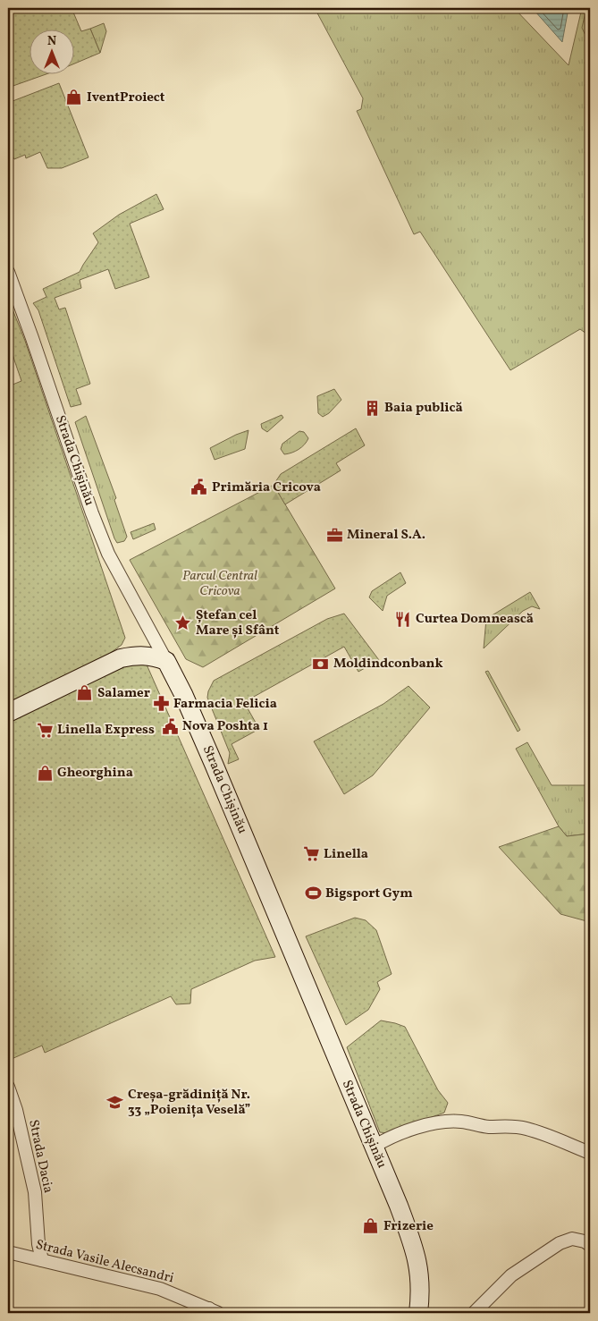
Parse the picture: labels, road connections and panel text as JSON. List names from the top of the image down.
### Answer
{
  "streets": {
    "street": ["Strada Chișinău", "Strada Dacia", "Strada Vasile Alecsandri"]
  },
  "crossings": [
    ["Strada Dacia", "Strada Vasile Alecsandri"]
  ],
  "parks": ["Parcul Central Cricova"],
  "places": {
    "shop": [
      "IventProiect",
      "Salamer",
      "Gheorghina",
      "Frizerie"
    ],
    "building": ["Baia publică"],
    "public building": ["Primăria Cricova", "Nova Poshta 1"],
    "office": ["Mineral S.A."],
    "restaurant": ["Curtea Domnească"],
    "place": ["Ștefan cel Mare și Sfânt"],
    "bank": ["Moldindconbank"],
    "pharmacy": ["Farmacia Felicia"],
    "supermarket": ["Linella Express", "Linella"],
    "sports": ["Bigsport Gym"],
    "school or university": ["Creșa-grădiniță Nr. 33 „Poienița Veselă”"]
  },
  "north": "top"
}
